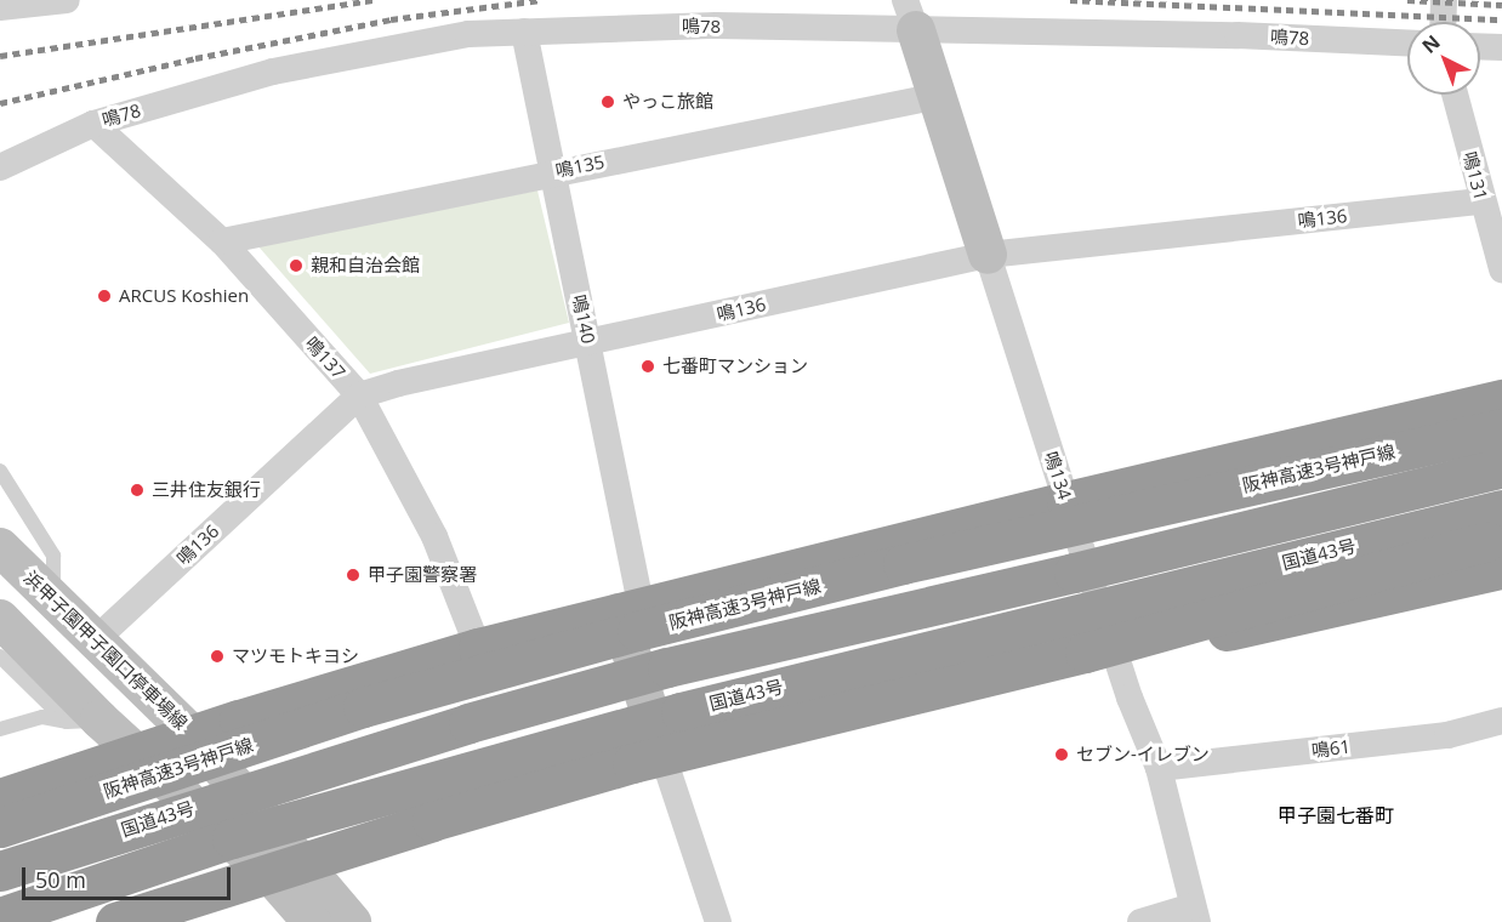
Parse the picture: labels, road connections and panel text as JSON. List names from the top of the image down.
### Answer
{
  "streets": {
    "highway": ["阪神高速3号神戸線", "国道43号"],
    "main road": ["鳴140", "鳴134", "浜甲子園甲子園口停車場線"],
    "street": [
      "鳴78",
      "鳴135",
      "鳴131",
      "鳴136",
      "鳴137",
      "鳴61"
    ]
  },
  "crossings": [
    ["鳴78", "鳴140"],
    ["鳴78", "鳴137"],
    ["鳴78", "鳴134"],
    ["鳴135", "鳴140"],
    ["鳴135", "鳴137"],
    ["鳴135", "鳴134"],
    ["鳴131", "鳴136"],
    ["鳴136", "鳴140"],
    ["鳴136", "鳴137"],
    ["鳴136", "鳴134"],
    ["鳴136", "浜甲子園甲子園口停車場線"],
    ["鳴134", "鳴61"]
  ],
  "districts": ["甲子園七番町"],
  "places": [
    "やっこ旅館",
    "親和自治会館",
    "ARCUS Koshien",
    "七番町マンション",
    "三井住友銀行",
    "甲子園警察署",
    "マツモトキヨシ",
    "セブン-イレブン"
  ],
  "scale_bar": "50 m",
  "north": "top left"
}
